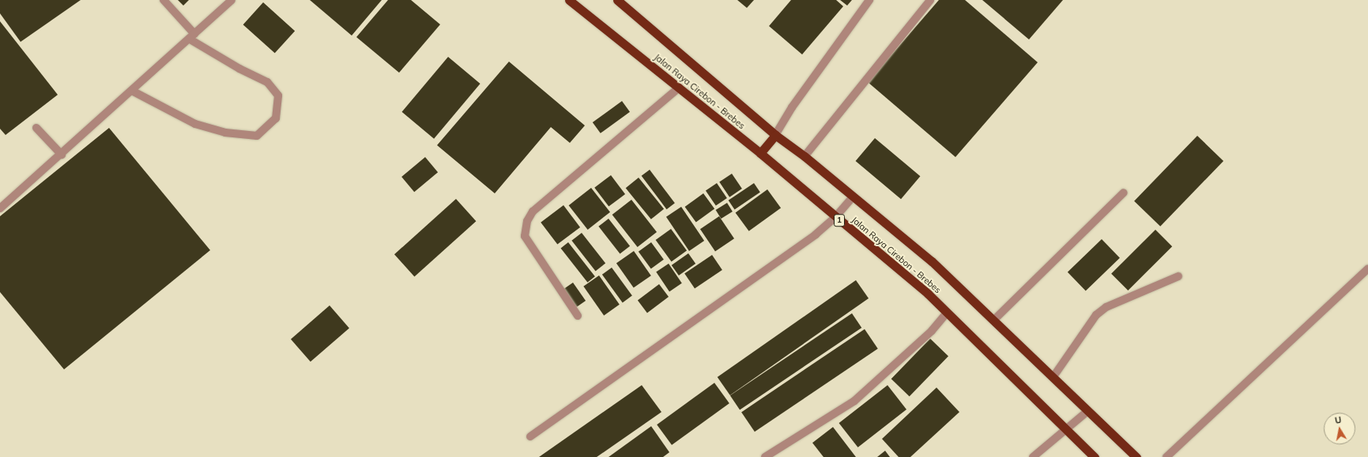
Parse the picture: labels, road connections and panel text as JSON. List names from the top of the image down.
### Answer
{
  "streets": {
    "highway": ["Jalan Raya Cirebon - Brebes", "1"]
  },
  "north": "top"
}
